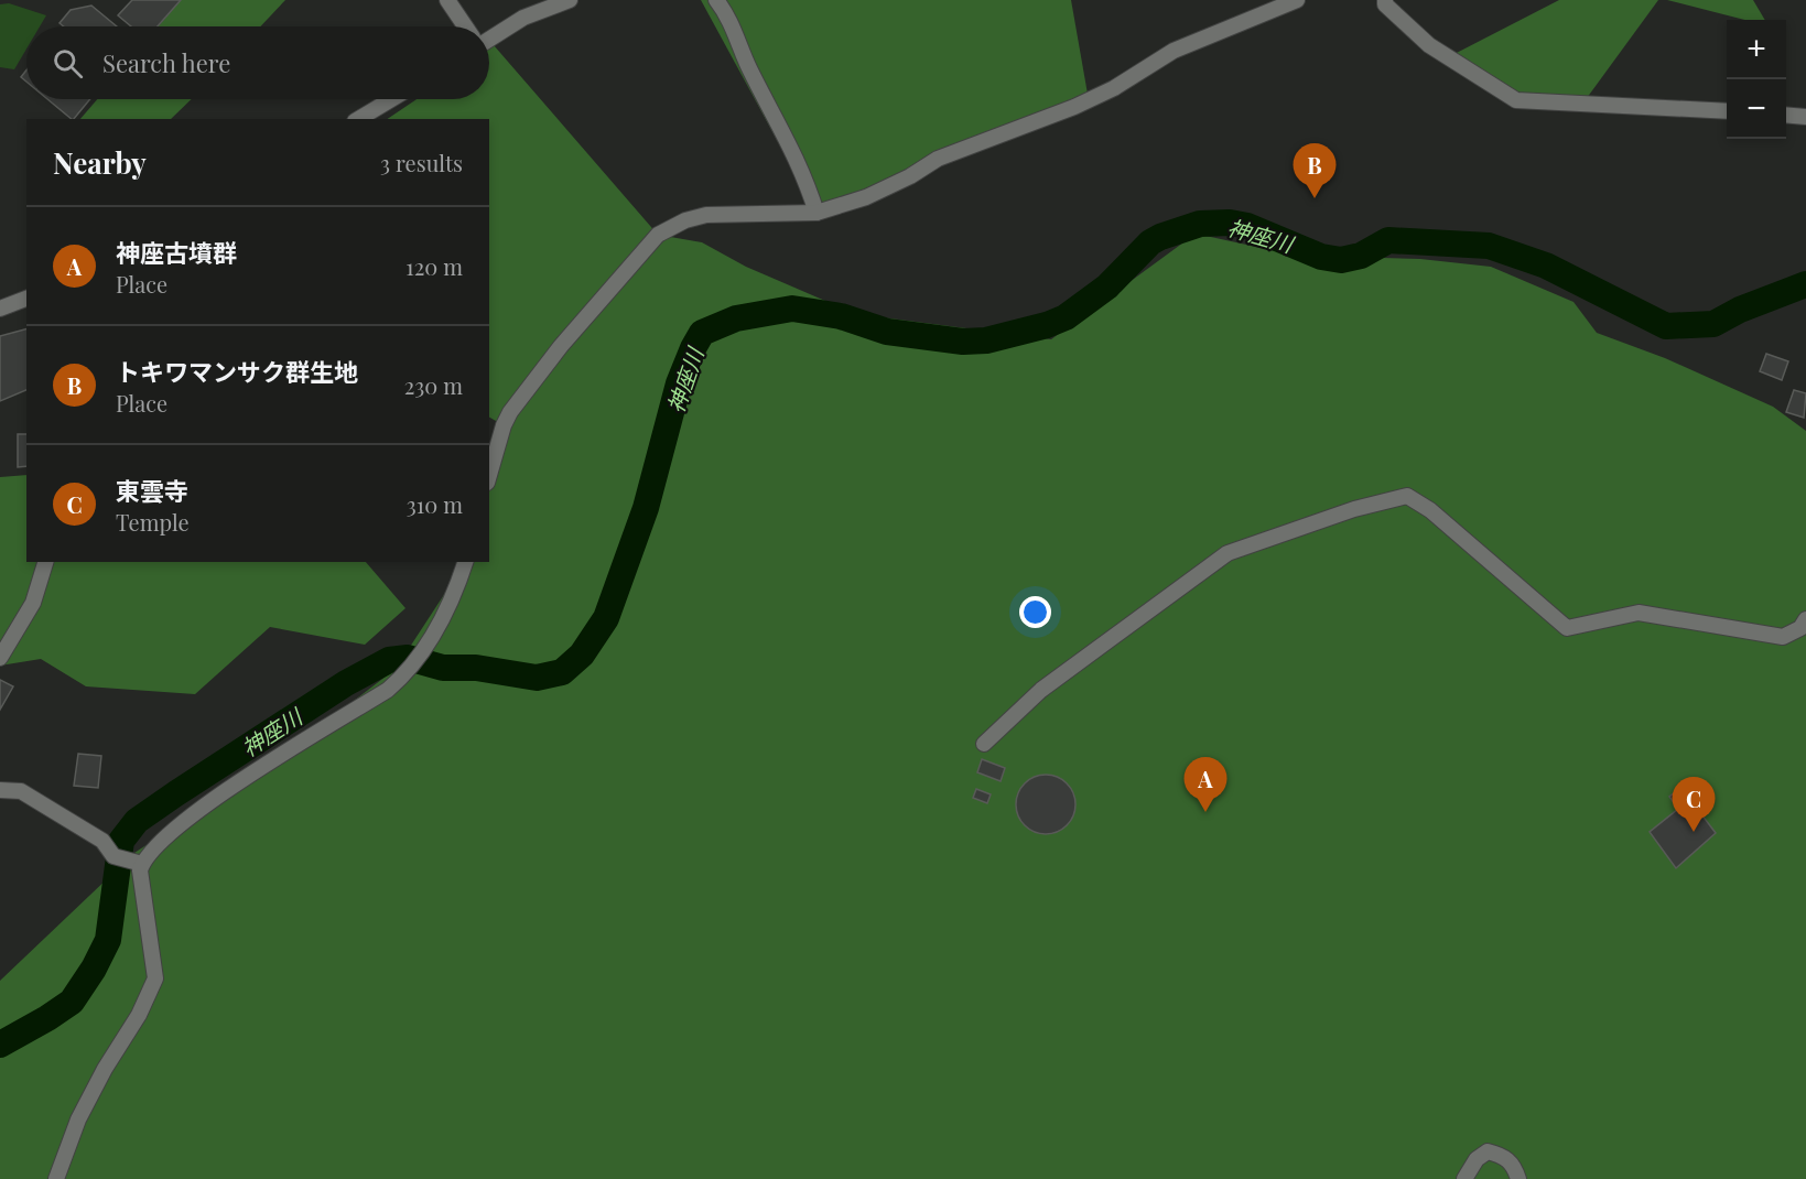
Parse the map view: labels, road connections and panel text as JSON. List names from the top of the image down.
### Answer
{
  "water": ["神座川"],
  "page": {
    "map_buttons": ["+", "−"],
    "search": "Search here",
    "heading": ["Nearby", "3 results"],
    "pins": ["B", "A", "C"],
    "list": [
      {
        "mark": "A",
        "name": "神座古墳群",
        "note": "Place",
        "value": "120 m"
      },
      {
        "mark": "B",
        "name": "トキワマンサク群生地",
        "note": "Place",
        "value": "230 m"
      },
      {
        "mark": "C",
        "name": "東雲寺",
        "note": "Temple",
        "value": "310 m"
      }
    ]
  }
}
